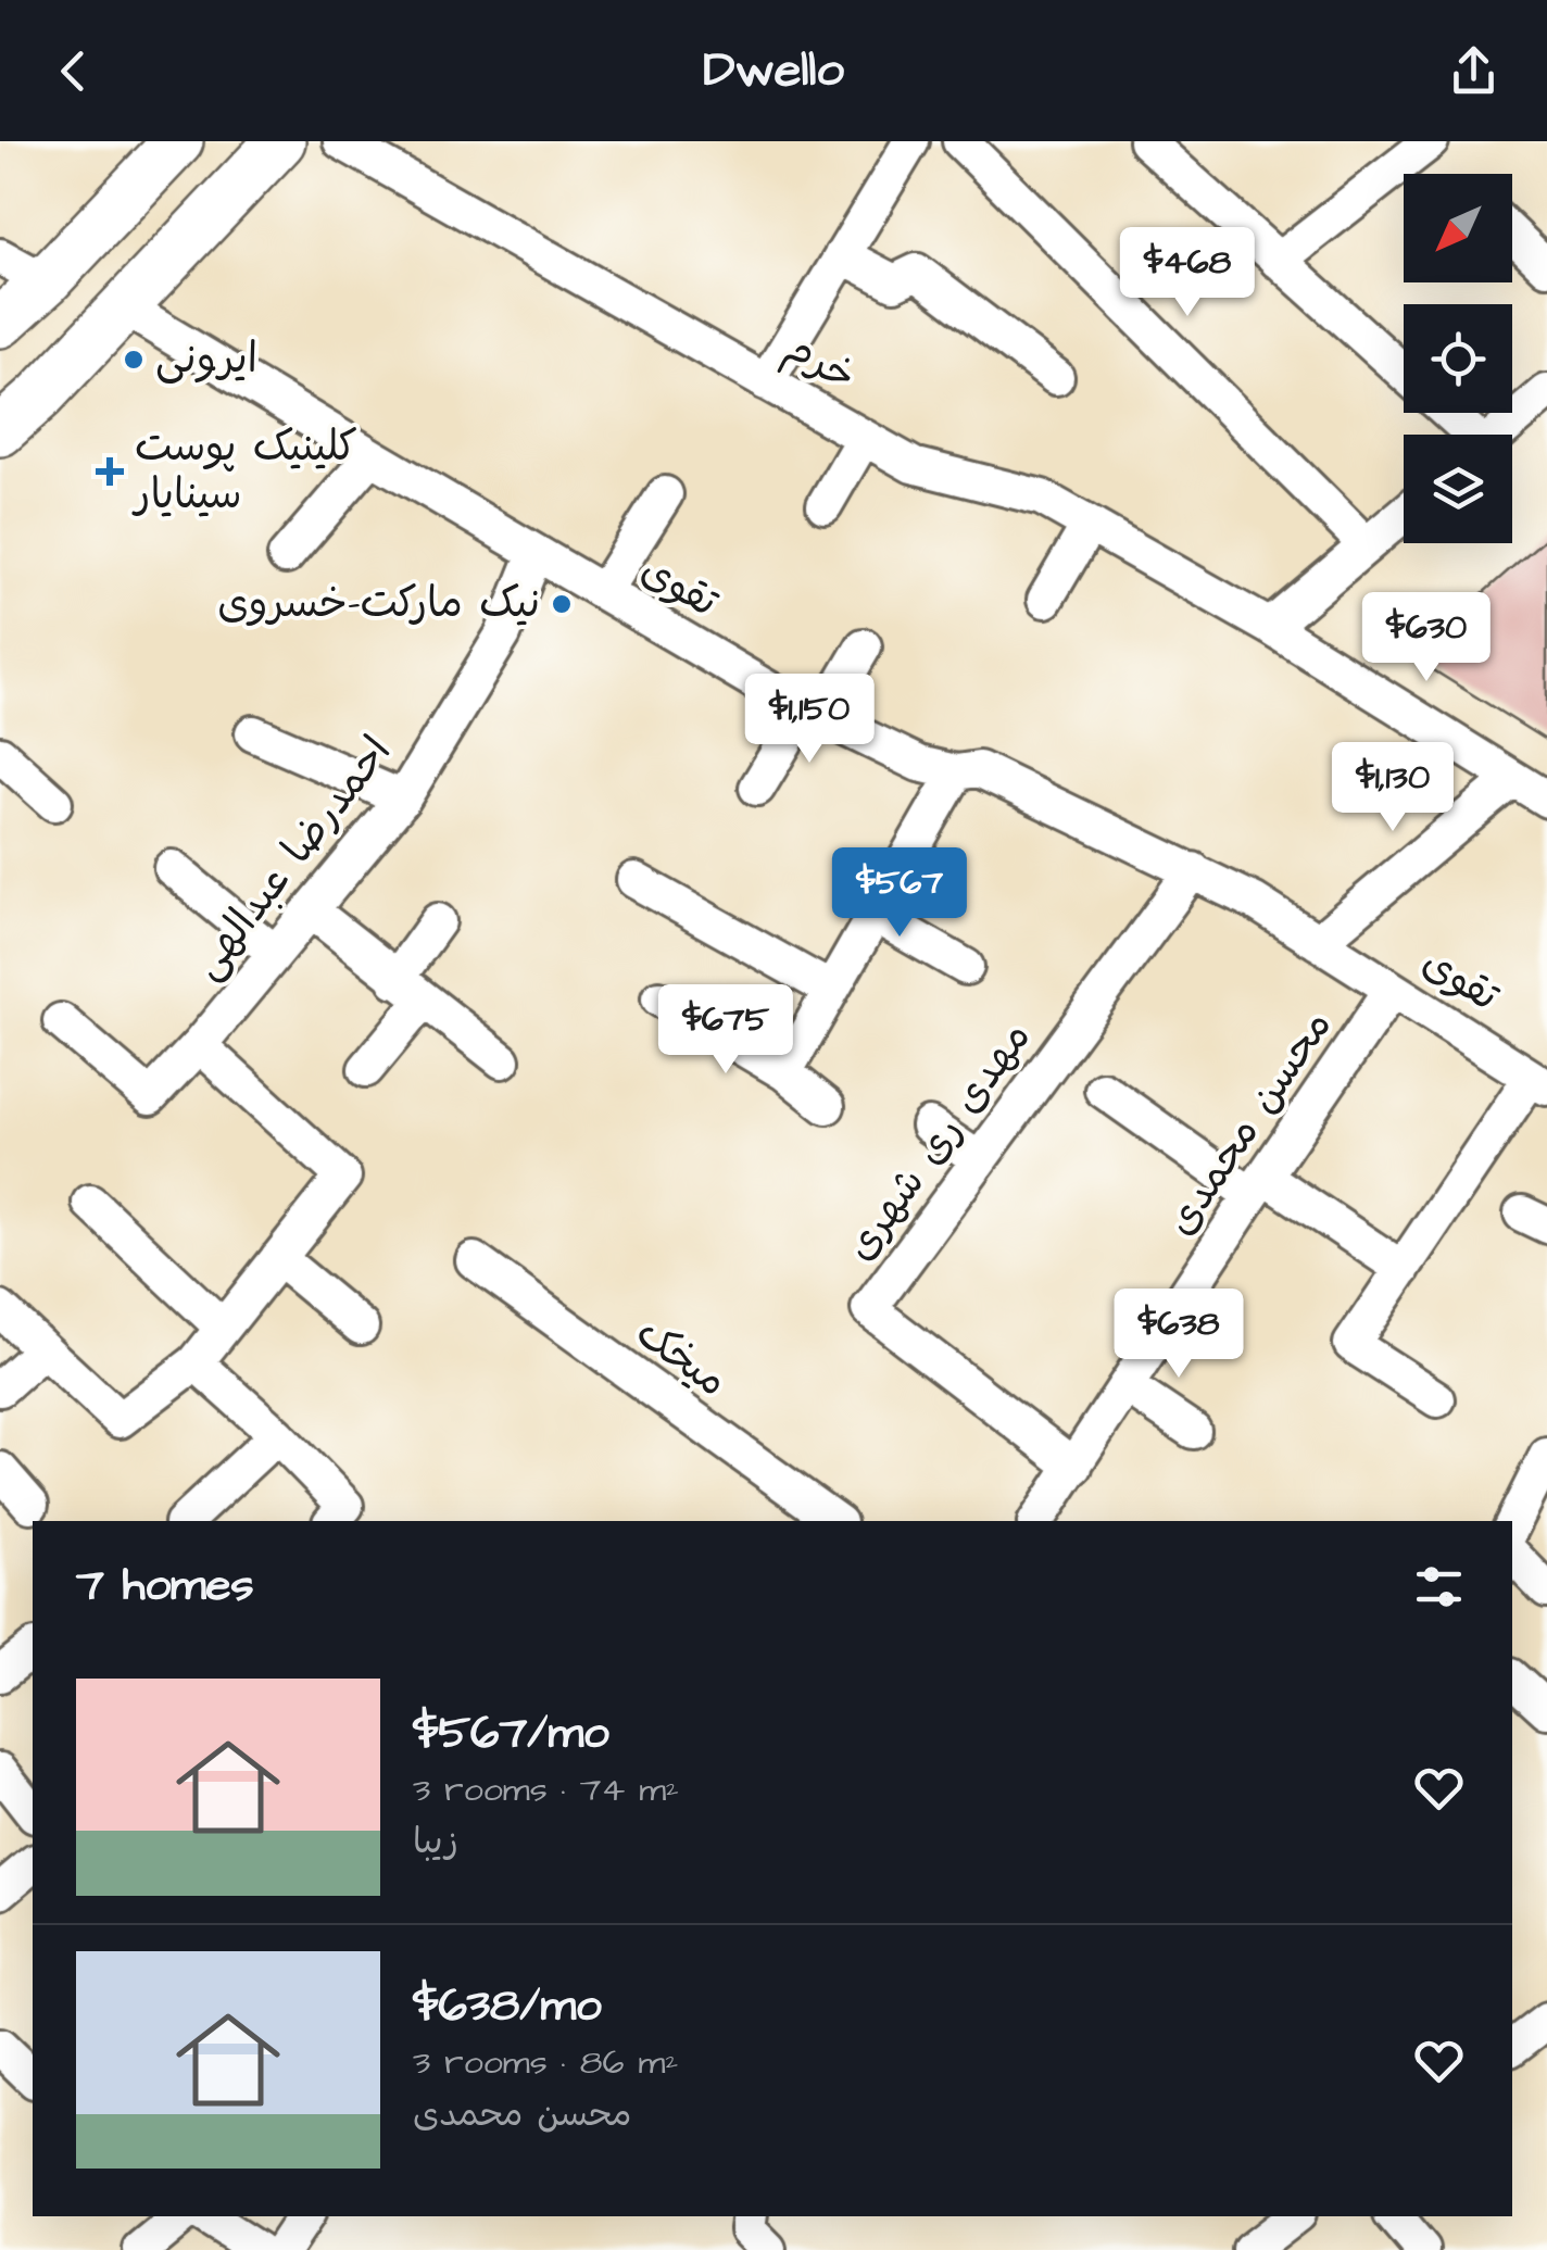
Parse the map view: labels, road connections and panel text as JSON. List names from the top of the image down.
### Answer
{
  "streets": {
    "street": [
      "خرم",
      "تقوی",
      "احمدرضا عبدالهی",
      "محسن محمدی",
      "مهدی ری شهری",
      "میخک"
    ]
  },
  "crossings": [
    ["تقوی", "احمدرضا عبدالهی"],
    ["تقوی", "محسن محمدی"],
    ["تقوی", "مهدی ری شهری"],
    ["محسن محمدی", "مهدی ری شهری"]
  ],
  "places": {
    "other": ["ایرونی", "نیک مارکت-خسروی"],
    "health": ["کلینیک پوست سینایار"]
  },
  "north": "bottom left",
  "page": {
    "header": "Dwello",
    "price": [
      "$468",
      "$630",
      "$1,150",
      "$1,130",
      "$567",
      "$675",
      "$638"
    ],
    "heading": "7 homes",
    "list": [
      {
        "name": "$567/mo",
        "note": "3 rooms · 74 m² · زیبا"
      },
      {
        "name": "$638/mo",
        "note": "3 rooms · 86 m² · محسن محمدی"
      }
    ]
  }
}
